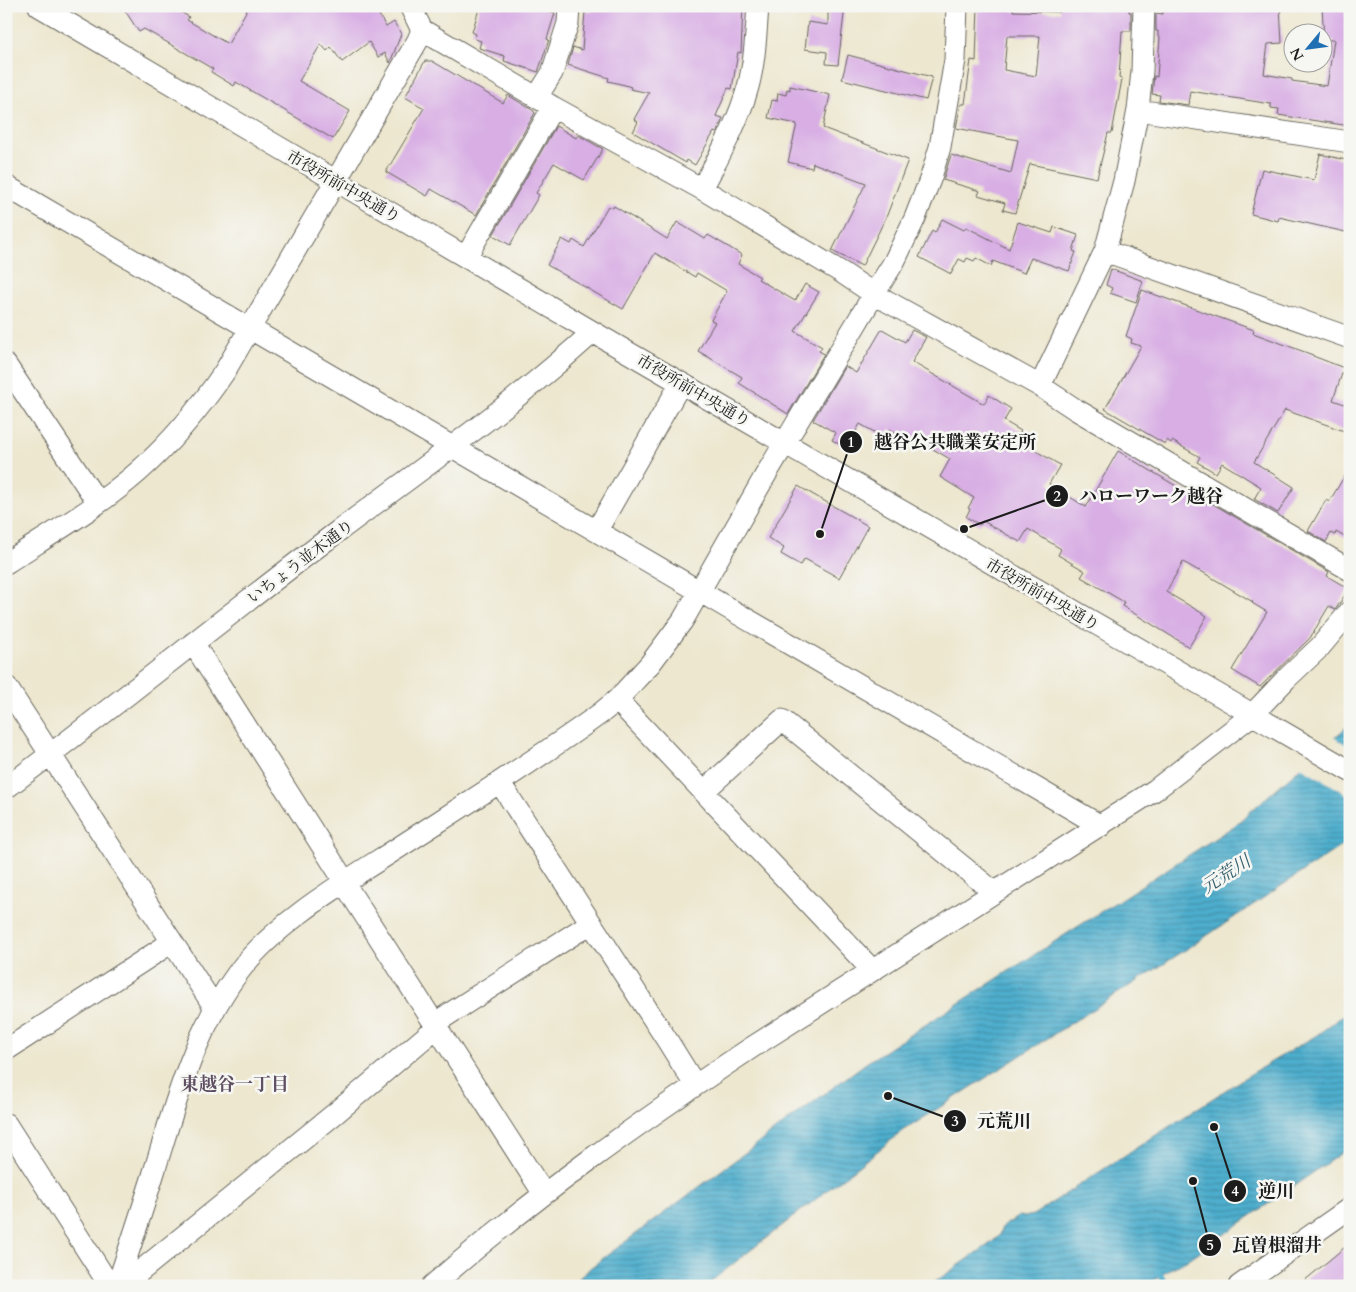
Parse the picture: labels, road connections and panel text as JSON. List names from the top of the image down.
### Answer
{
  "streets": {
    "street": ["市役所前中央通り", "いちょう並木通り"]
  },
  "crossings": [
    ["市役所前中央通り", "いちょう並木通り"]
  ],
  "districts": ["東越谷一丁目"],
  "water": ["元荒川"],
  "places": [
    "ハローワーク越谷",
    "越谷公共職業安定所",
    "元荒川",
    "逆川",
    "瓦曽根溜井"
  ],
  "north": "bottom left"
}
